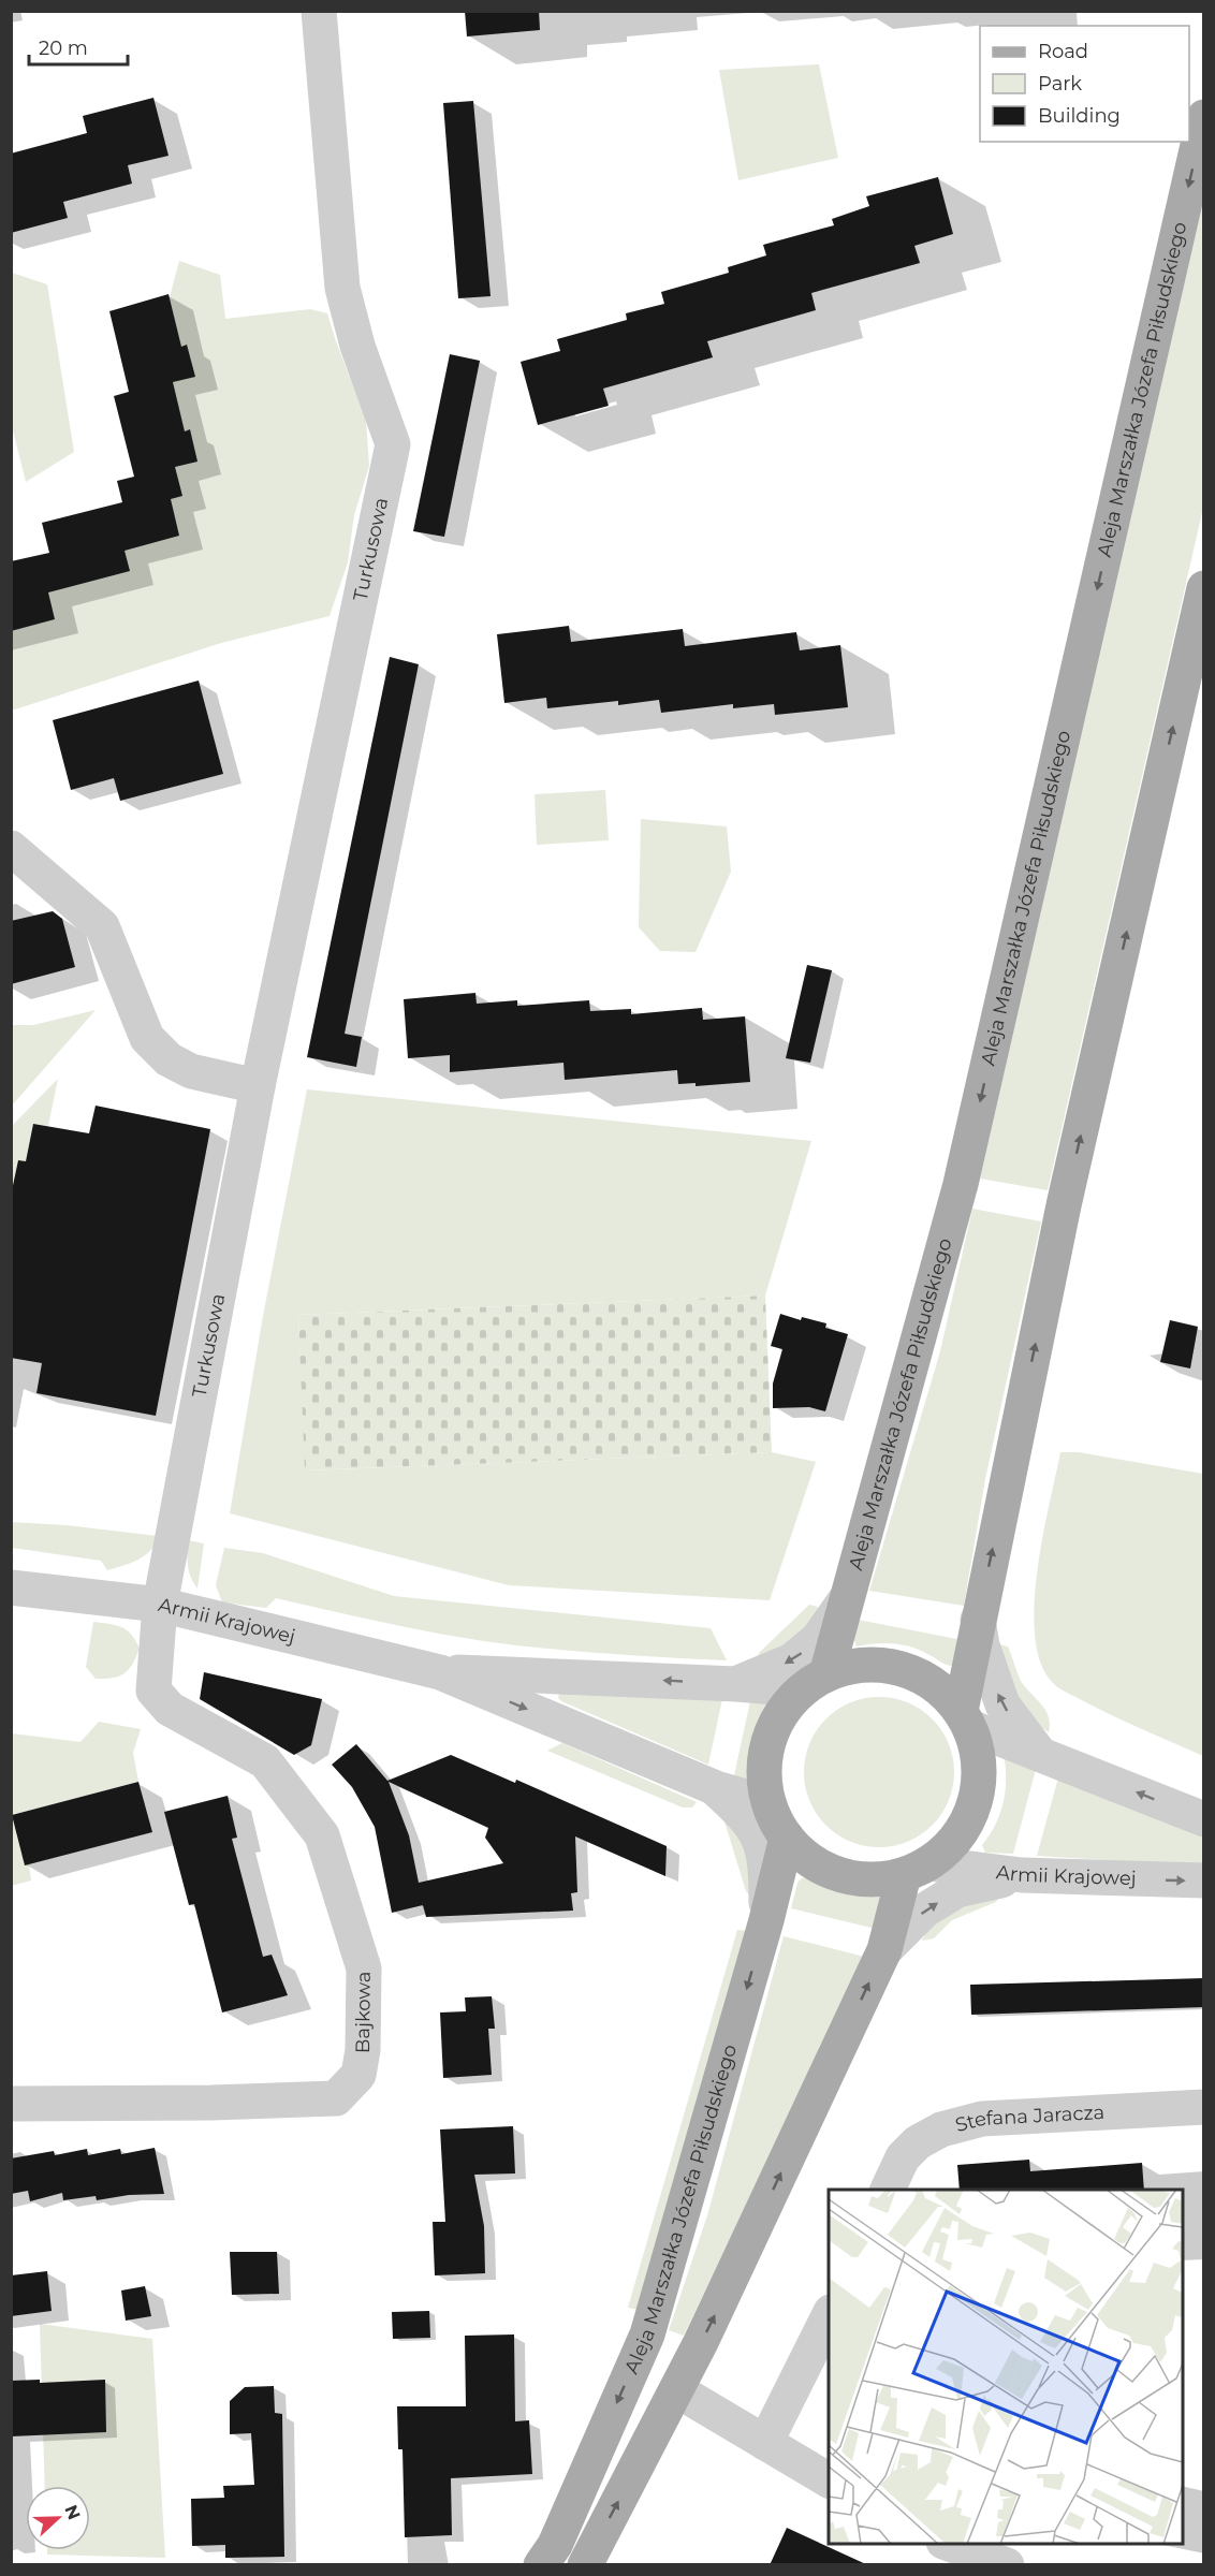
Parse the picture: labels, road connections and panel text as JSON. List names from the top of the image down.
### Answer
{
  "streets": {
    "main road": ["Aleja Marszałka Józefa Piłsudskiego"],
    "street": [
      "Turkusowa",
      "Armii Krajowej",
      "Bajkowa",
      "Stefana Jaracza"
    ]
  },
  "crossings": [
    ["Aleja Marszałka Józefa Piłsudskiego", "Armii Krajowej"],
    ["Turkusowa", "Armii Krajowej"],
    ["Turkusowa", "Bajkowa"],
    ["Armii Krajowej", "Bajkowa"]
  ],
  "legend": ["Road", "Park", "Building"],
  "scale_bar": "20 m",
  "north": "right"
}
